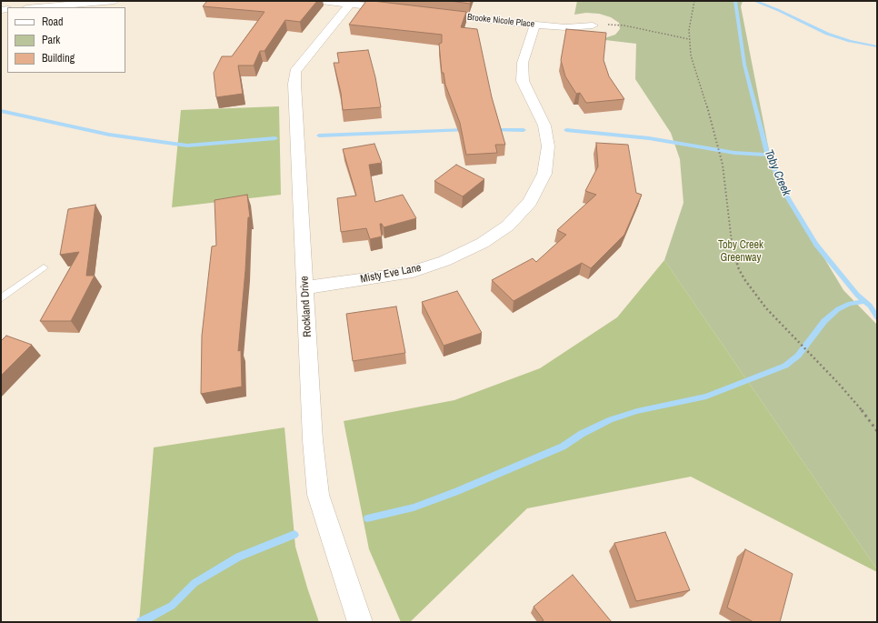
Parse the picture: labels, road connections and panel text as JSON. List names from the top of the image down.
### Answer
{
  "streets": {
    "street": ["Brooke Nicole Place", "Misty Eve Lane", "Rockland Drive"]
  },
  "crossings": [
    ["Brooke Nicole Place", "Misty Eve Lane"],
    ["Misty Eve Lane", "Rockland Drive"]
  ],
  "water": ["Toby Creek"],
  "parks": ["Toby Creek Greenway"],
  "legend": ["Road", "Park", "Building"]
}
